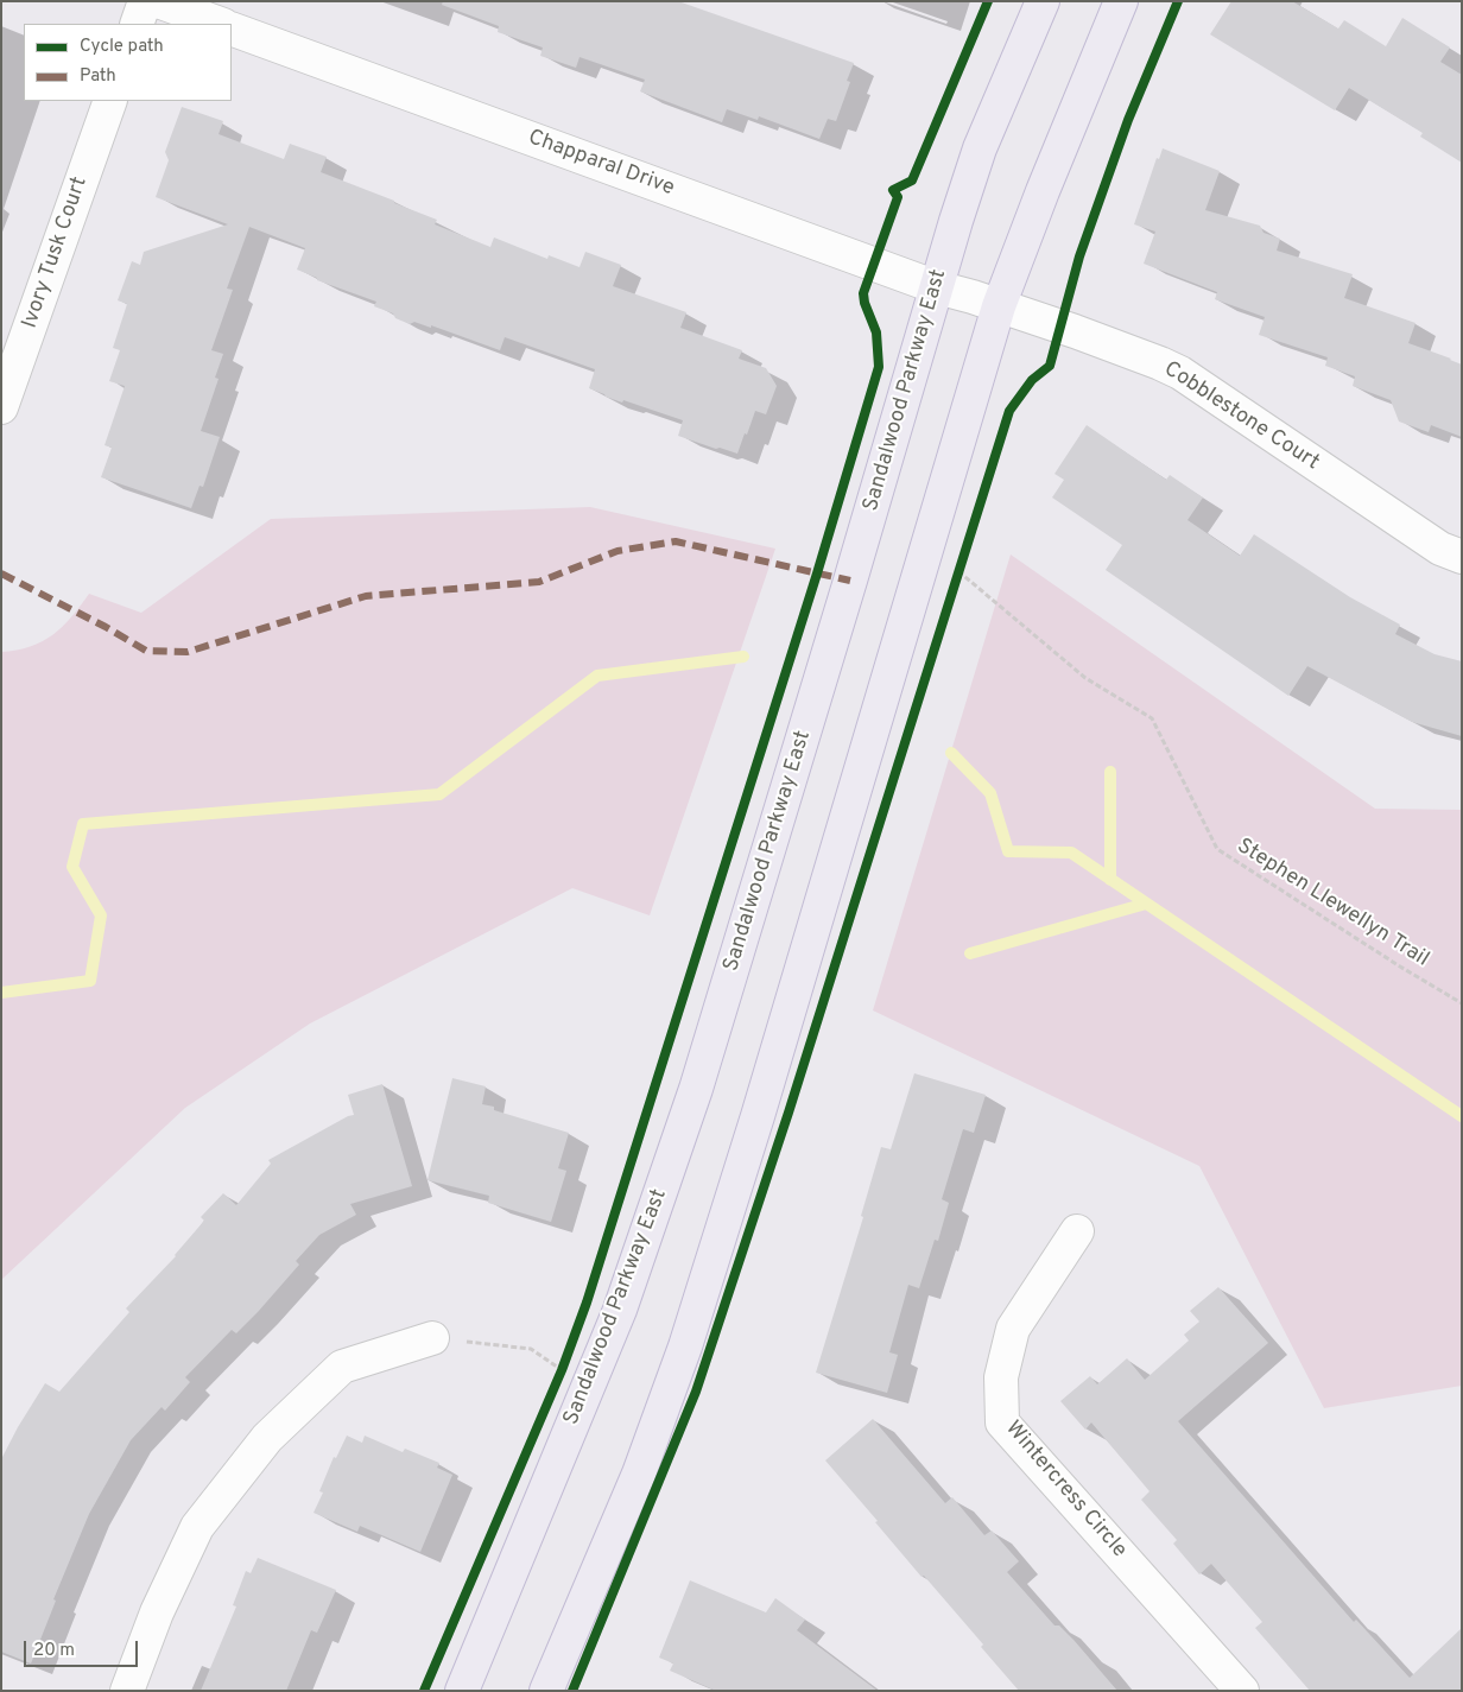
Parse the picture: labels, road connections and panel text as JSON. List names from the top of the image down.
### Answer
{
  "streets": {
    "main road": ["Sandalwood Parkway East"],
    "street": [
      "Chapparal Drive",
      "Ivory Tusk Court",
      "Cobblestone Court",
      "Wintercress Circle"
    ],
    "path": ["Stephen Llewellyn Trail"]
  },
  "crossings": [
    ["Chapparal Drive", "Sandalwood Parkway East"],
    ["Chapparal Drive", "Cobblestone Court"]
  ],
  "legend": ["Cycle path", "Path"],
  "scale_bar": "20 m"
}
